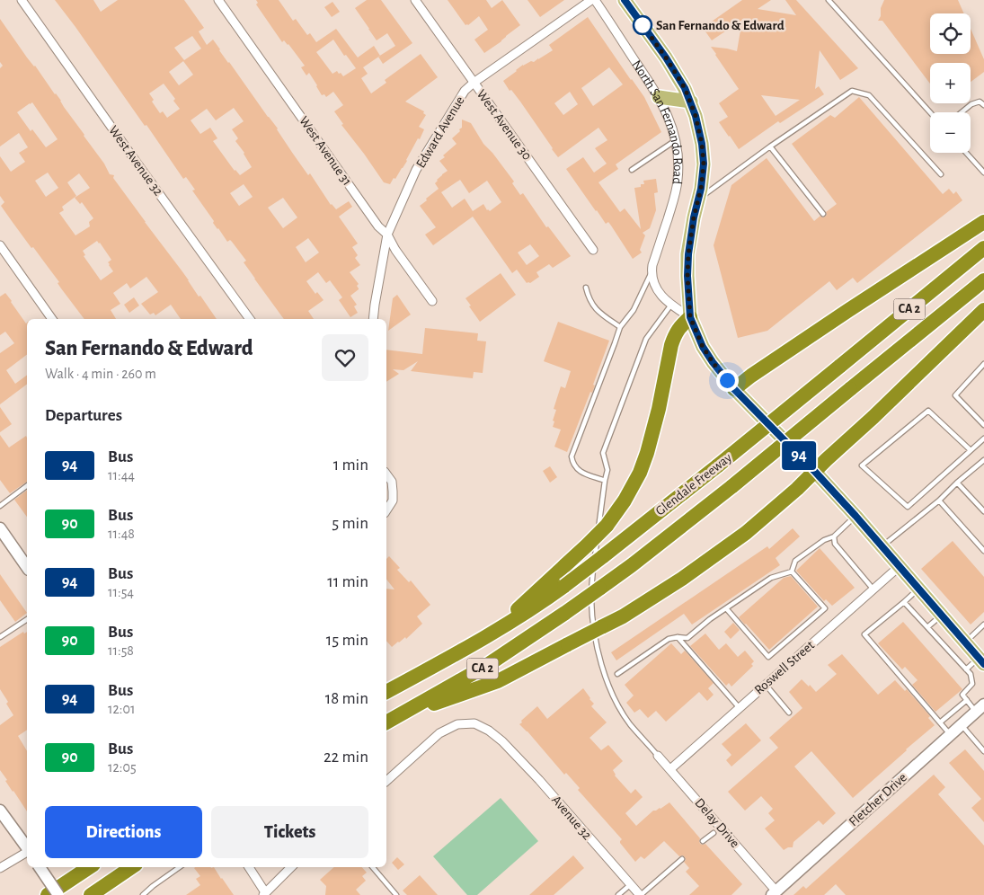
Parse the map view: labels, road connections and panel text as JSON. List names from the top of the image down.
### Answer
{
  "streets": {
    "highway": ["CA 2", "Glendale Freeway"],
    "main road": ["North San Fernando Road", "Fletcher Drive"],
    "street": [
      "West Avenue 30",
      "Edward Avenue",
      "West Avenue 31",
      "West Avenue 32",
      "Roswell Street",
      "Avenue 32",
      "Delay Drive"
    ]
  },
  "crossings": [
    ["North San Fernando Road", "Edward Avenue"],
    ["North San Fernando Road", "Roswell Street"],
    ["West Avenue 30", "Edward Avenue"],
    ["Edward Avenue", "West Avenue 31"],
    ["Roswell Street", "Delay Drive"],
    ["Fletcher Drive", "Delay Drive"]
  ],
  "places": ["San Fernando & Edward"],
  "lines": ["bus line 94"],
  "page": {
    "on_map": "94",
    "map_buttons": ["+", "−"],
    "heading": [
      ["San Fernando & Edward", "Walk · 4 min · 260 m"],
      "Departures"
    ],
    "list": [
      {
        "mark": "94",
        "name": "Bus",
        "note": "11:44",
        "value": "1 min"
      },
      {
        "mark": "90",
        "name": "Bus",
        "note": "11:48",
        "value": "5 min"
      },
      {
        "mark": "94",
        "name": "Bus",
        "note": "11:54",
        "value": "11 min"
      },
      {
        "mark": "90",
        "name": "Bus",
        "note": "11:58",
        "value": "15 min"
      },
      {
        "mark": "94",
        "name": "Bus",
        "note": "12:01",
        "value": "18 min"
      },
      {
        "mark": "90",
        "name": "Bus",
        "note": "12:05",
        "value": "22 min"
      }
    ],
    "buttons": ["Directions", "Tickets"]
  }
}
